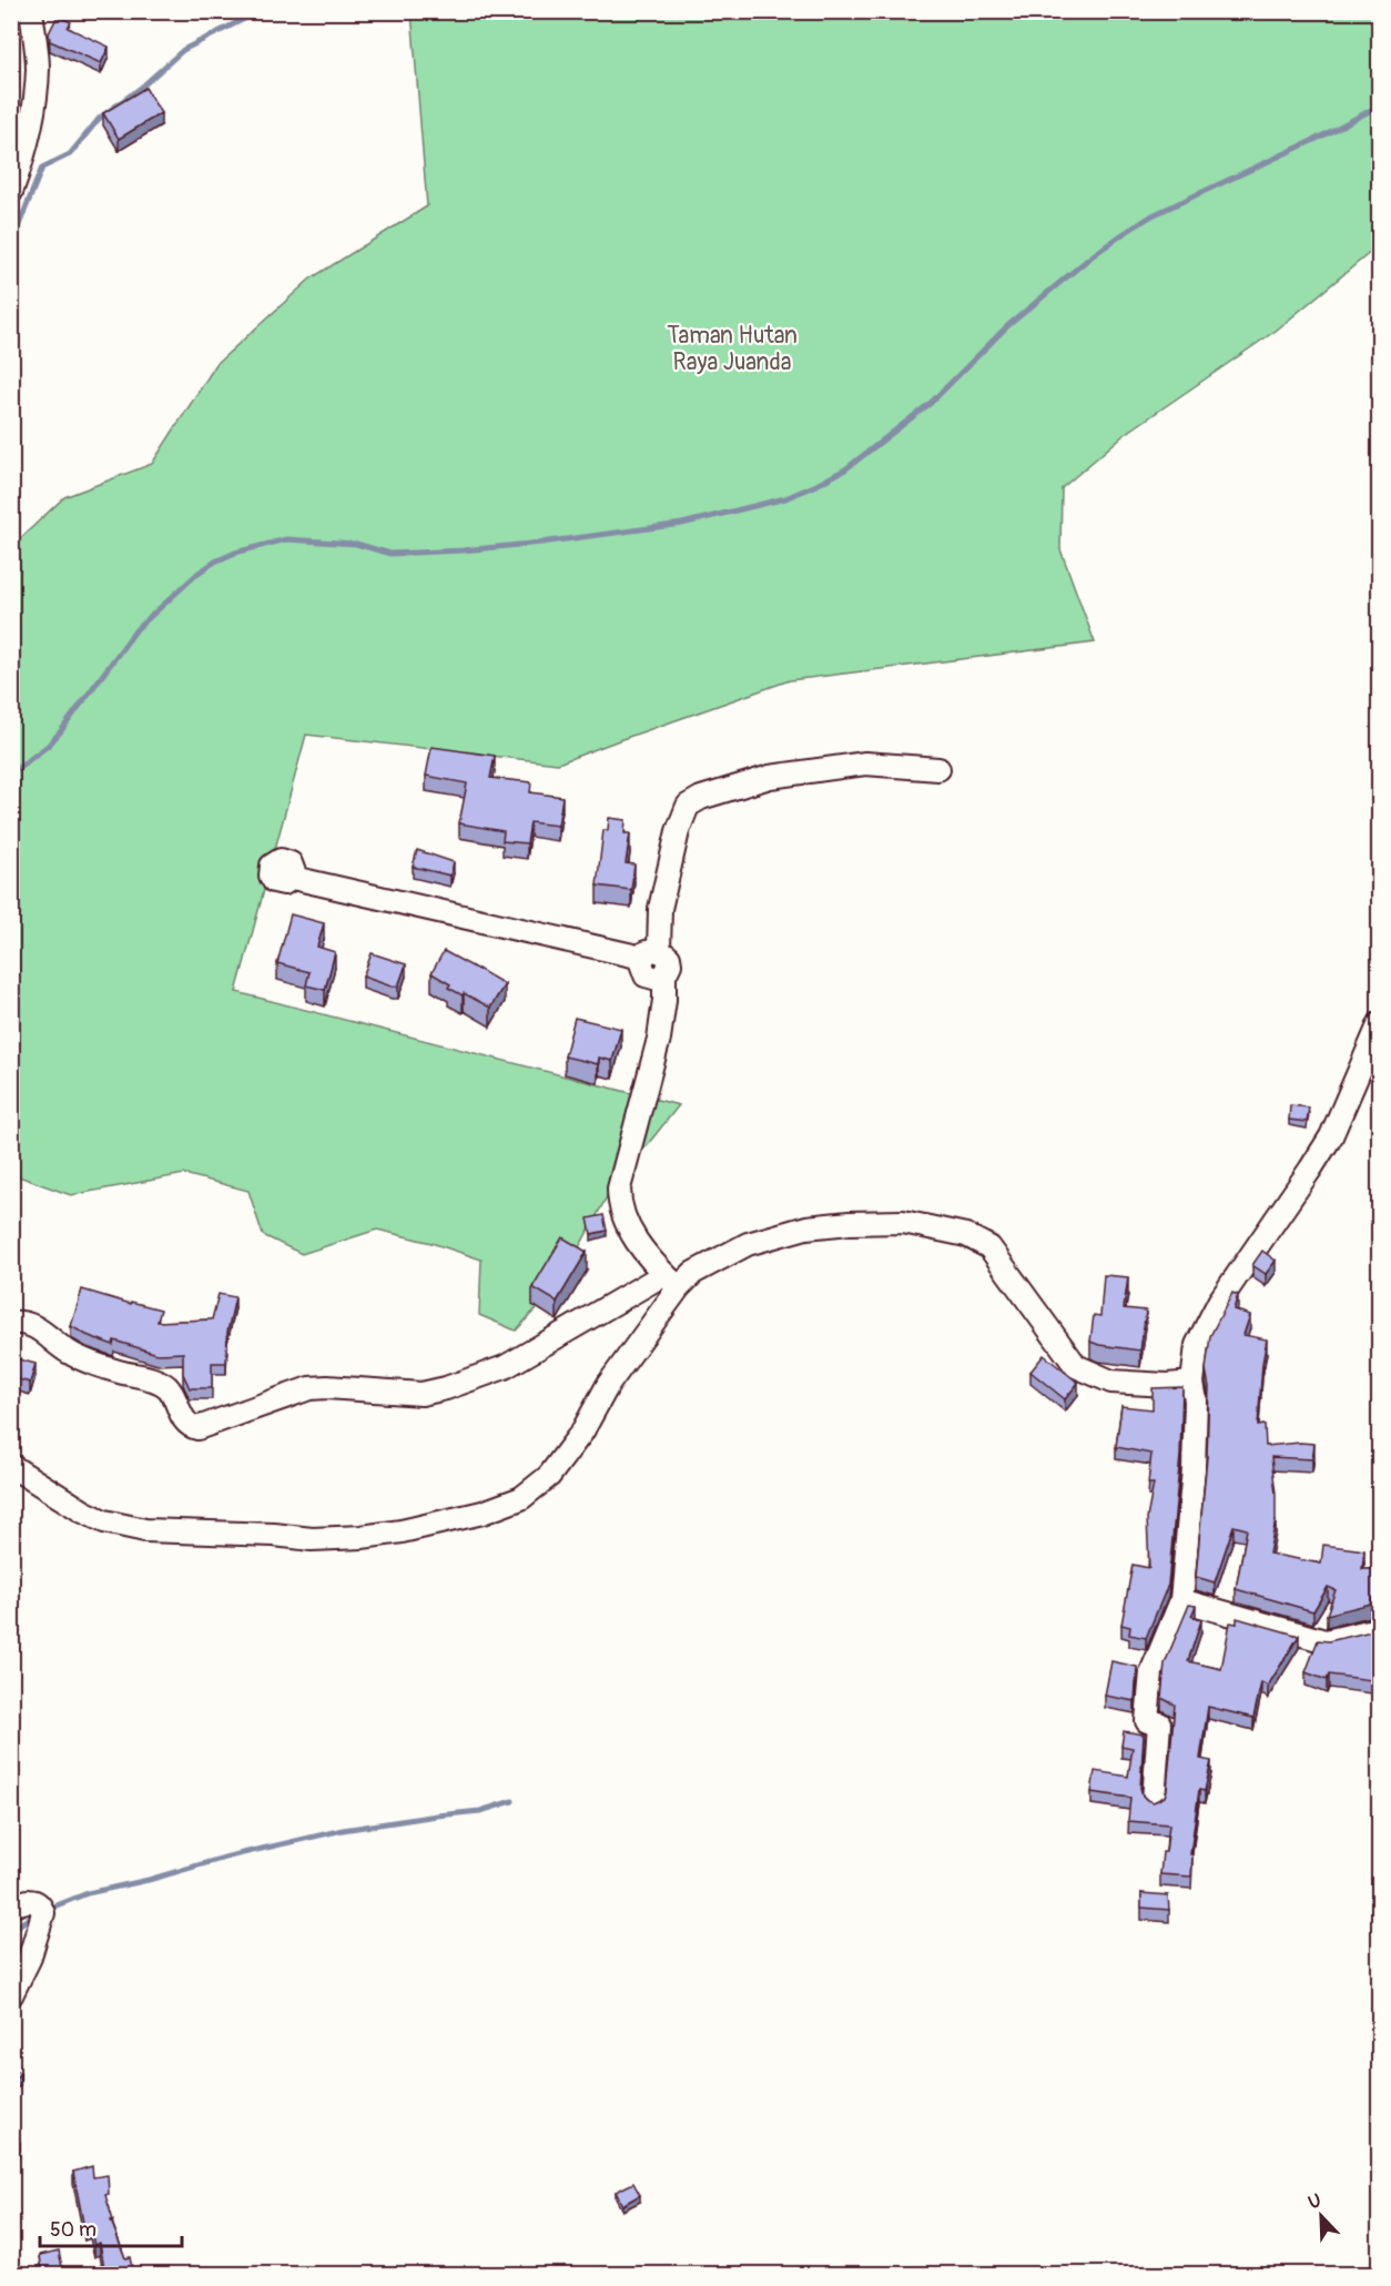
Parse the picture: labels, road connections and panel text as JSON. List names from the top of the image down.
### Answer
{
  "parks": ["Taman Hutan Raya Juanda"],
  "scale_bar": "50 m",
  "north": "top left"
}
